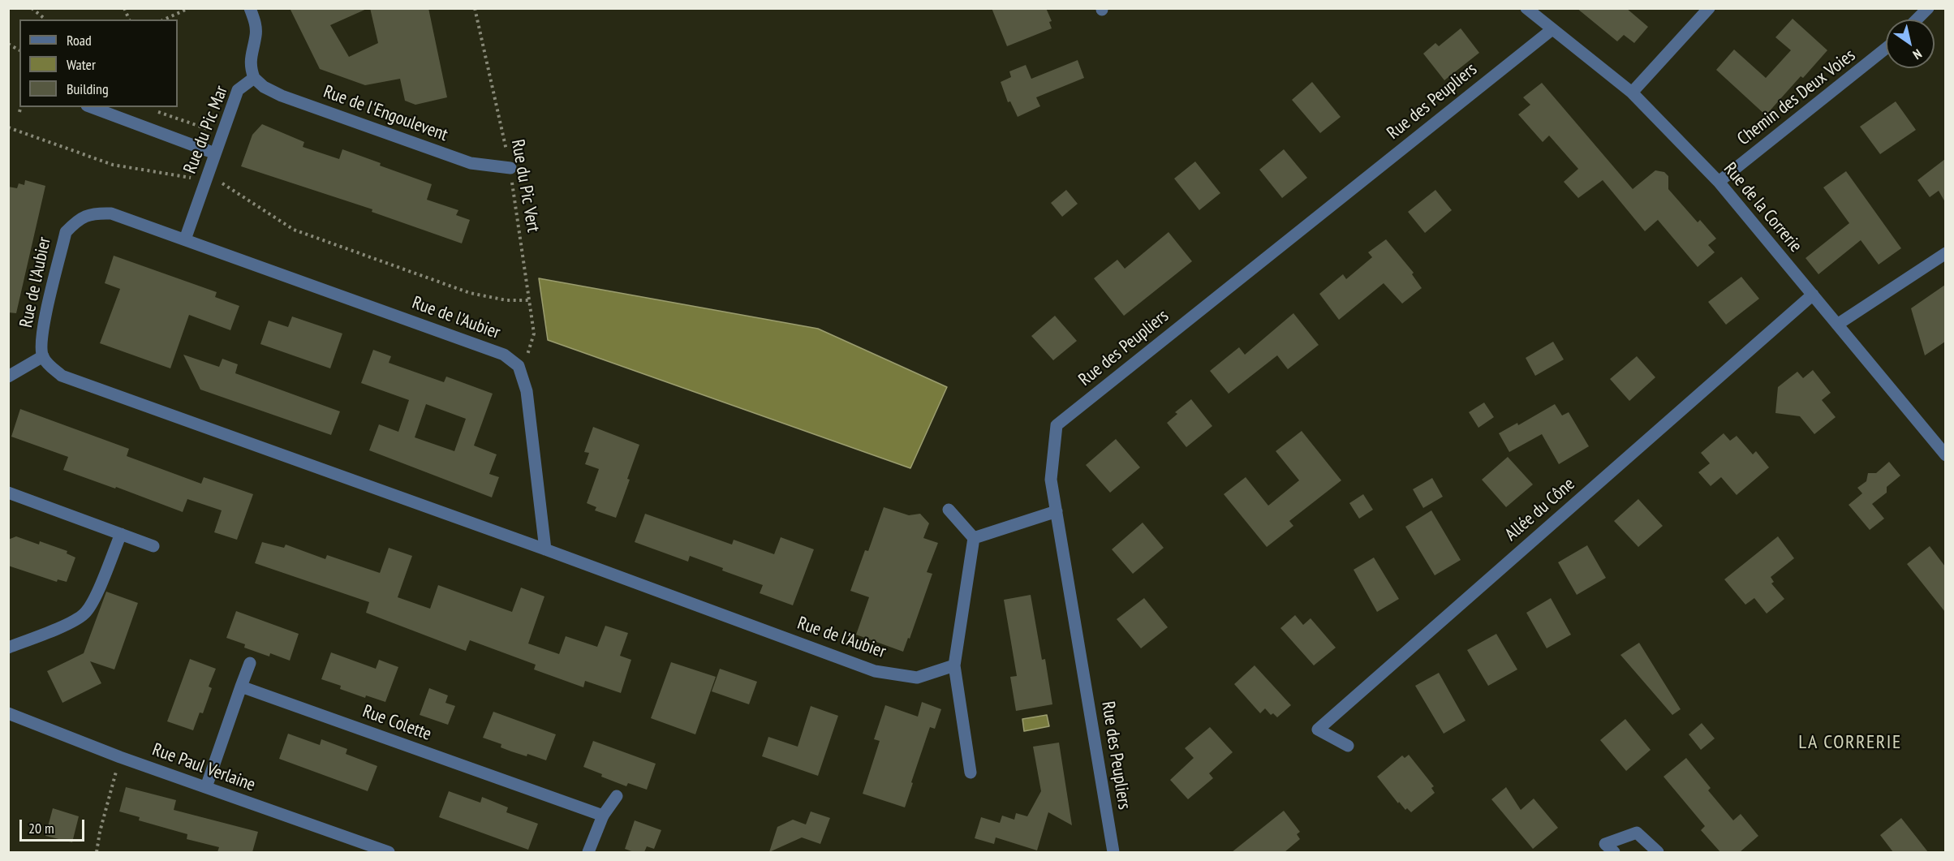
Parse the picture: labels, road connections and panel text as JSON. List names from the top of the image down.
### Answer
{
  "streets": {
    "street": [
      "Chemin des Deux Voies",
      "Rue des Peupliers",
      "Rue de l'Engoulevent",
      "Rue du Pic Mar",
      "Rue de la Correrie",
      "Rue de l'Aubier",
      "Allée du Cône",
      "Rue Colette",
      "Rue Paul Verlaine"
    ],
    "path": ["Rue du Pic Vert"]
  },
  "crossings": [
    ["Chemin des Deux Voies", "Rue de la Correrie"],
    ["Rue des Peupliers", "Rue de la Correrie"],
    ["Rue de l'Engoulevent", "Rue du Pic Mar"],
    ["Rue de l'Engoulevent", "Rue du Pic Vert"],
    ["Rue du Pic Mar", "Rue de l'Aubier"],
    ["Rue du Pic Vert", "Rue de l'Aubier"],
    ["Rue de la Correrie", "Allée du Cône"]
  ],
  "districts": ["LA CORRERIE"],
  "legend": ["Road", "Water", "Building"],
  "scale_bar": "20 m",
  "north": "bottom right"
}
